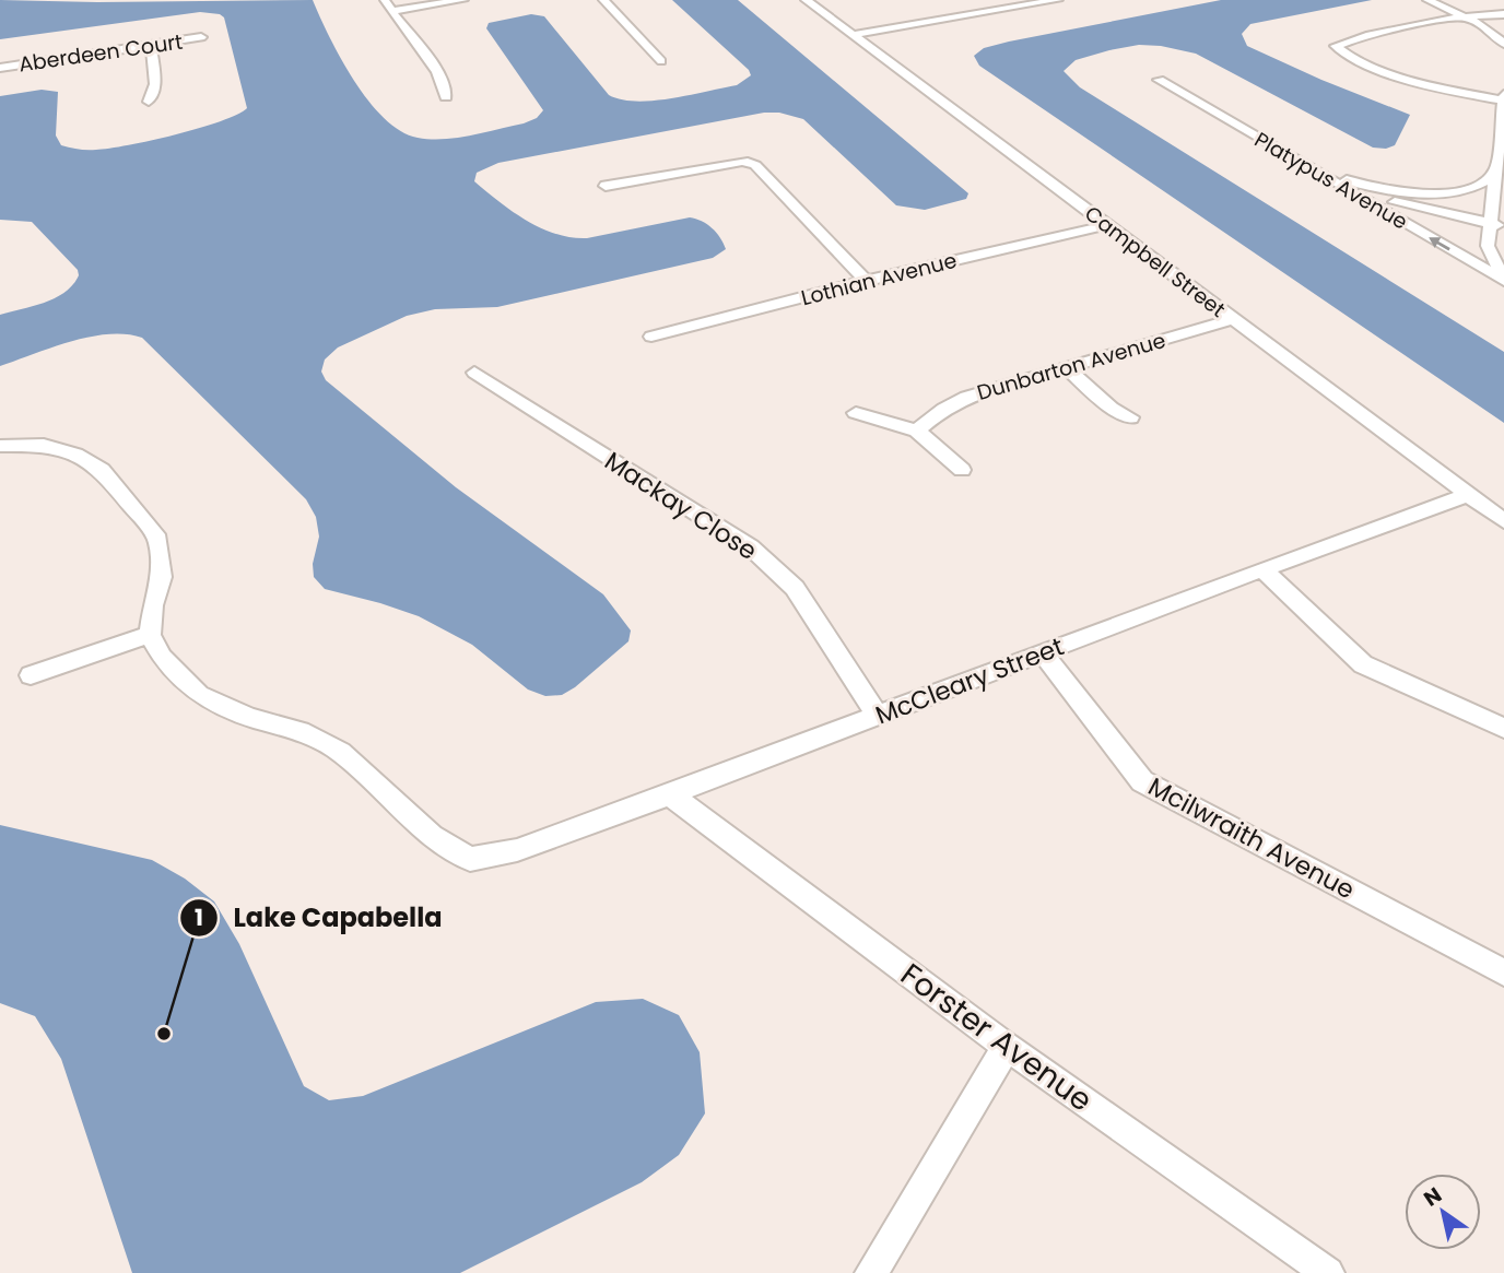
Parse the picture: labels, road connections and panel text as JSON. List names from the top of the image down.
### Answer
{
  "streets": {
    "street": [
      "Aberdeen Court",
      "Platypus Avenue",
      "Campbell Street",
      "Lothian Avenue",
      "Dunbarton Avenue",
      "Mackay Close",
      "McCleary Street",
      "Mcilwraith Avenue",
      "Forster Avenue"
    ]
  },
  "crossings": [
    ["Campbell Street", "Lothian Avenue"],
    ["Campbell Street", "Dunbarton Avenue"],
    ["Campbell Street", "McCleary Street"],
    ["Mackay Close", "McCleary Street"],
    ["McCleary Street", "Mcilwraith Avenue"],
    ["McCleary Street", "Forster Avenue"]
  ],
  "places": ["Lake Capabella"],
  "north": "top left"
}
